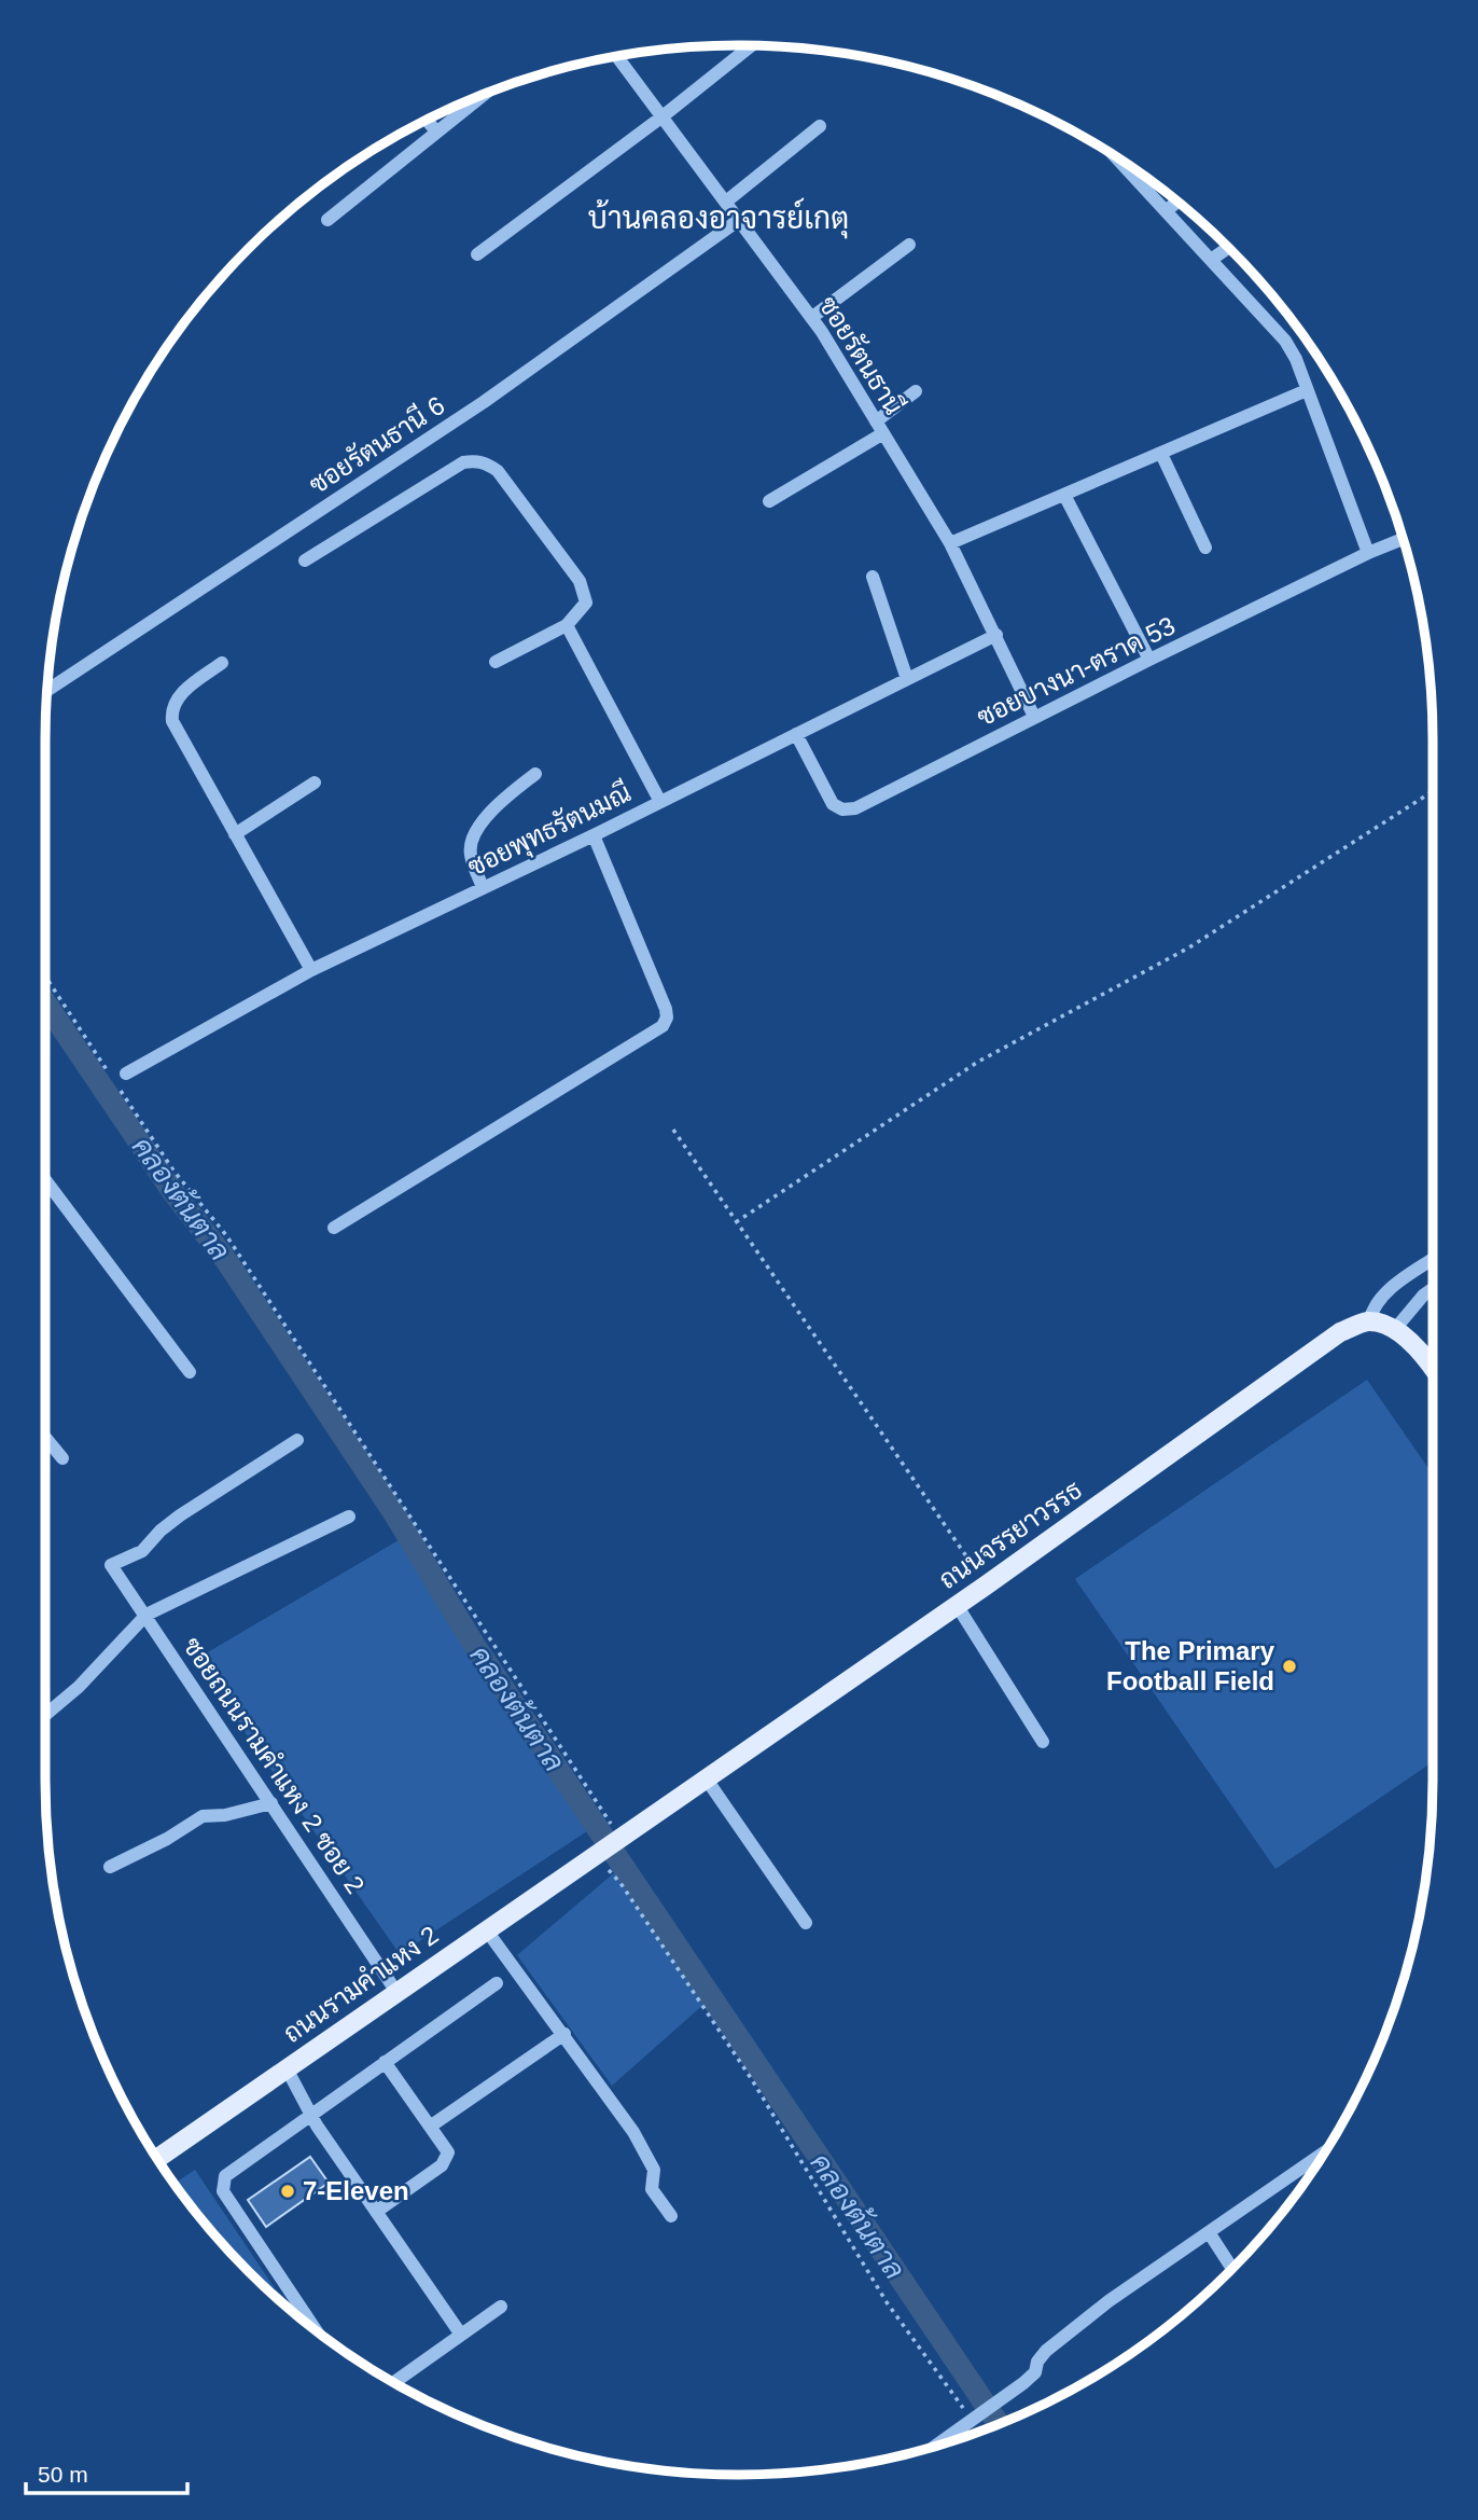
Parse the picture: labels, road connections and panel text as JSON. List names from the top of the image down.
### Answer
{
  "streets": {
    "main road": ["ถนนจรรยาวรรธ", "ถนนรามคำแหง 2"],
    "street": [
      "ซอยรัตนธานี",
      "ซอยรัตนธานี 6",
      "ซอยบางนา-ตราด 53",
      "ซอยพุทธรัตนมณี",
      "ซอยถนนรามคำแหง 2 ซอย 2"
    ]
  },
  "crossings": [
    ["ซอยรัตนธานี", "ซอยรัตนธานี 6"],
    ["ซอยรัตนธานี", "ซอยบางนา-ตราด 53"],
    ["ซอยรัตนธานี", "ซอยพุทธรัตนมณี"],
    ["ซอยบางนา-ตราด 53", "ซอยพุทธรัตนมณี"],
    ["ถนนจรรยาวรรธ", "ถนนรามคำแหง 2"],
    ["ซอยถนนรามคำแหง 2 ซอย 2", "ถนนรามคำแหง 2"]
  ],
  "districts": ["บ้านคลองอาจารย์เกตุ"],
  "water": ["คลองต้นตาล"],
  "places": ["The Primary Football Field", "7-Eleven"],
  "scale_bar": "50 m"
}
